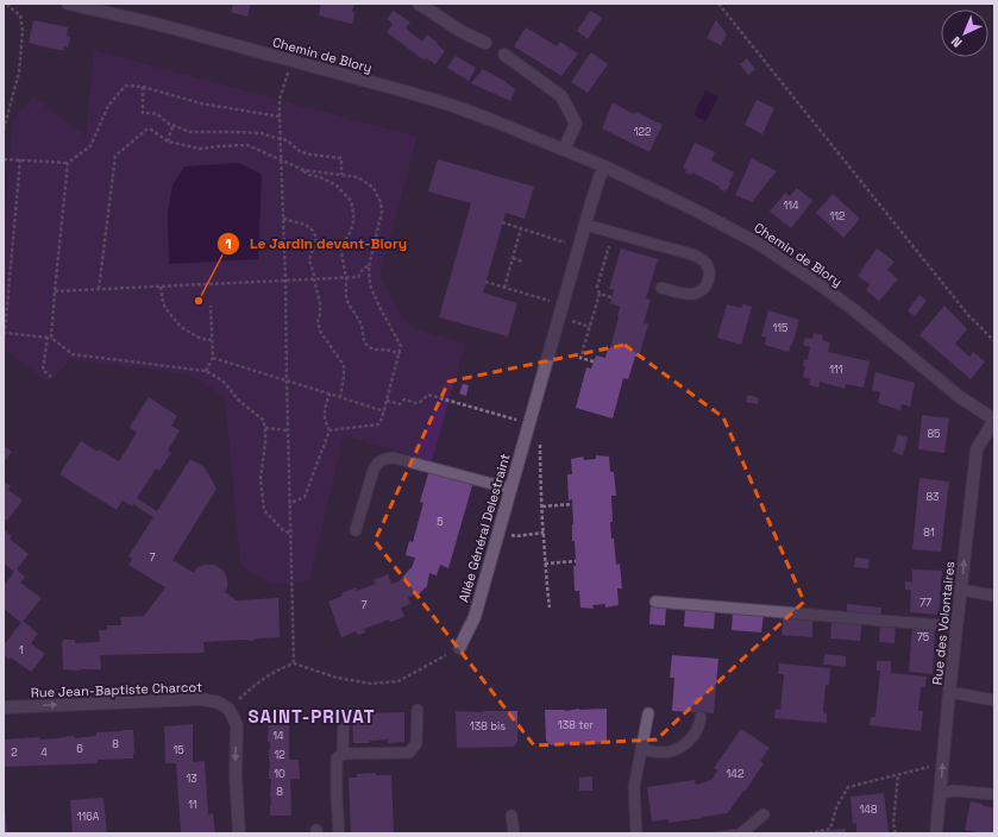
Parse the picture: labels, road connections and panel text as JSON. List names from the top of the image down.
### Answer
{
  "streets": {
    "street": [
      "Chemin de Blory",
      "Allée Général Delestraint",
      "Rue des Volontaires",
      "Rue Jean-Baptiste Charcot"
    ]
  },
  "crossings": [
    ["Chemin de Blory", "Allée Général Delestraint"],
    ["Chemin de Blory", "Rue des Volontaires"]
  ],
  "one_way": ["Rue des Volontaires", "Rue Jean-Baptiste Charcot"],
  "districts": ["SAINT-PRIVAT"],
  "places": ["Le Jardin devant-Blory"],
  "house_numbers": [
    "122",
    "114",
    "112",
    "115",
    "111",
    "85",
    "83",
    "5",
    "81",
    "7",
    "77",
    "7",
    "75",
    "1",
    "138 ter",
    "138 bis",
    "14",
    "8",
    "6",
    "15",
    "2",
    "4",
    "12",
    "10",
    "142",
    "13",
    "8",
    "11",
    "148",
    "116A"
  ],
  "north": "bottom left"
}
